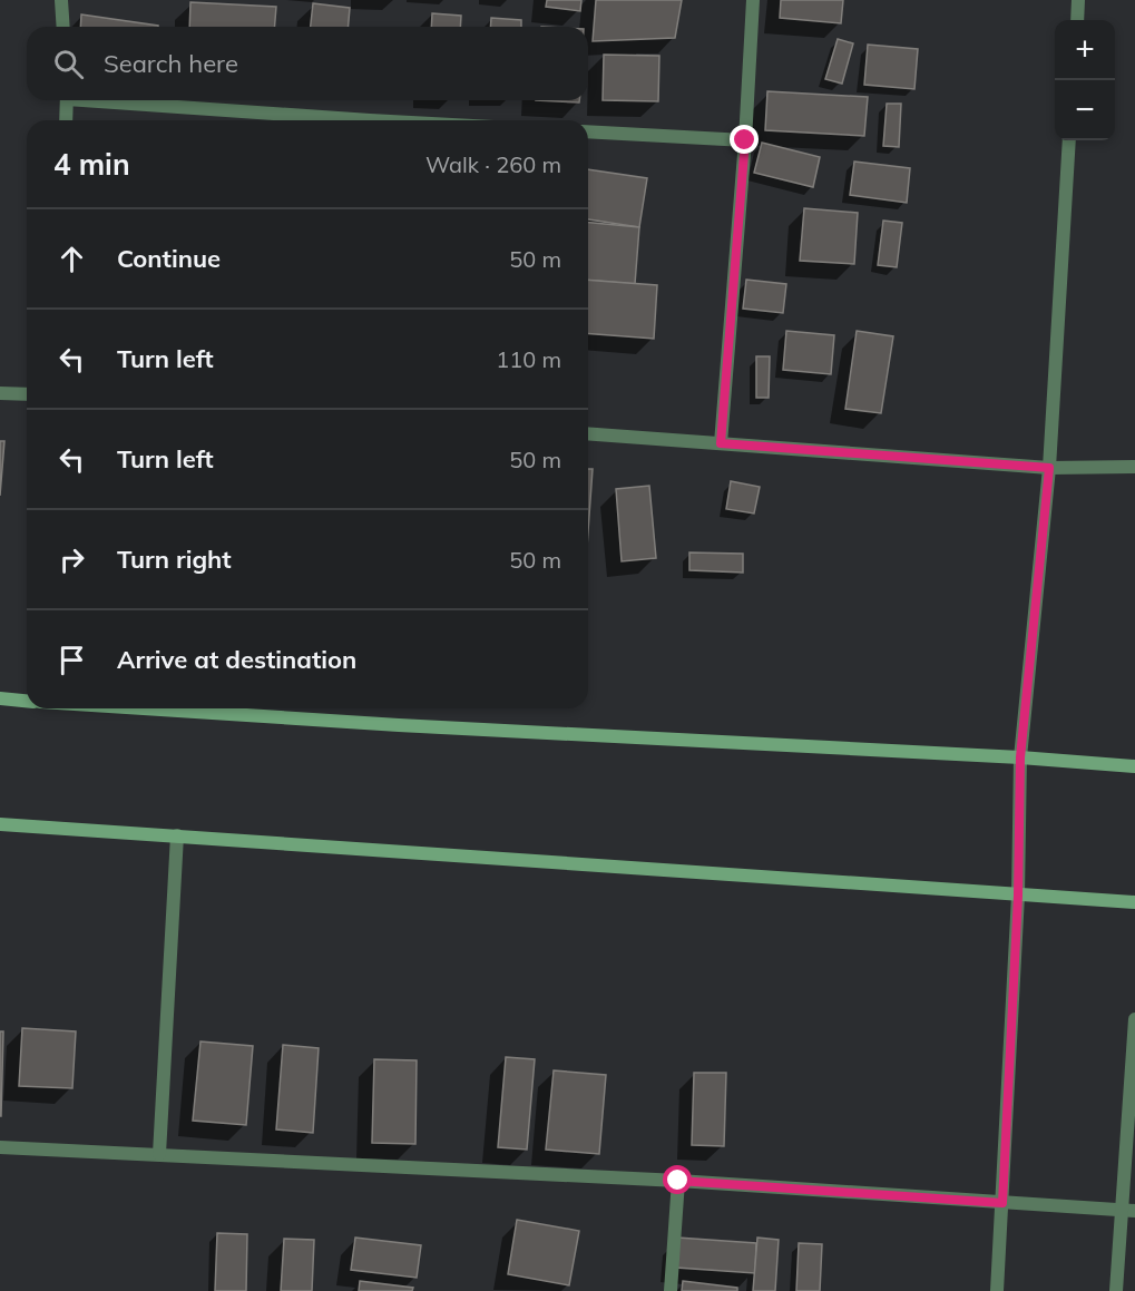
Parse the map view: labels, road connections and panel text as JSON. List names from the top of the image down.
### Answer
{
  "page": {
    "map_buttons": ["+", "−"],
    "search": "Search here",
    "heading": ["4 min", "Walk · 260 m"],
    "list": [
      ["Continue", "50 m"],
      ["Turn left", "110 m"],
      ["Turn left", "50 m"],
      ["Turn right", "50 m"],
      "Arrive at destination"
    ]
  }
}
